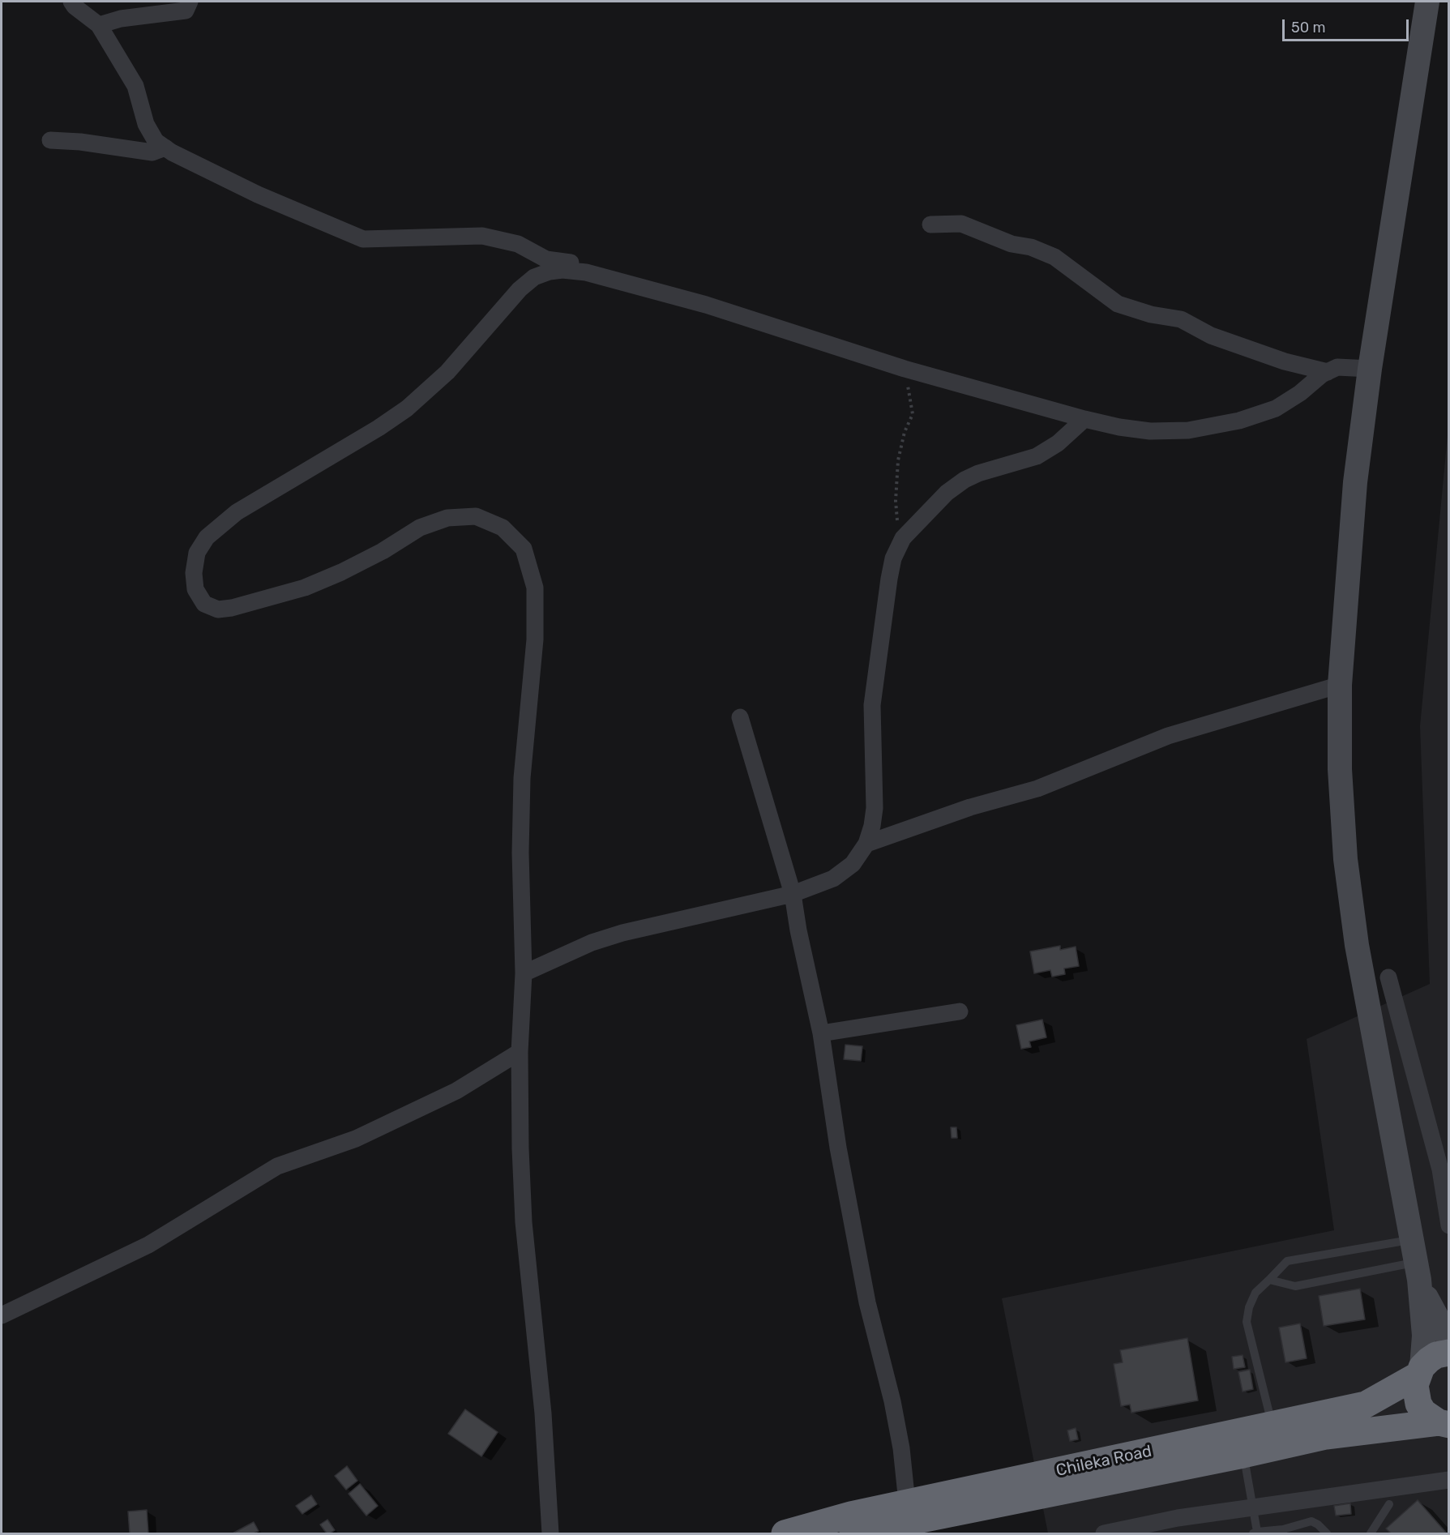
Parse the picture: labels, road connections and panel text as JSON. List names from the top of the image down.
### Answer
{
  "streets": {
    "highway": ["Chileka Road"]
  },
  "scale_bar": "50 m"
}
